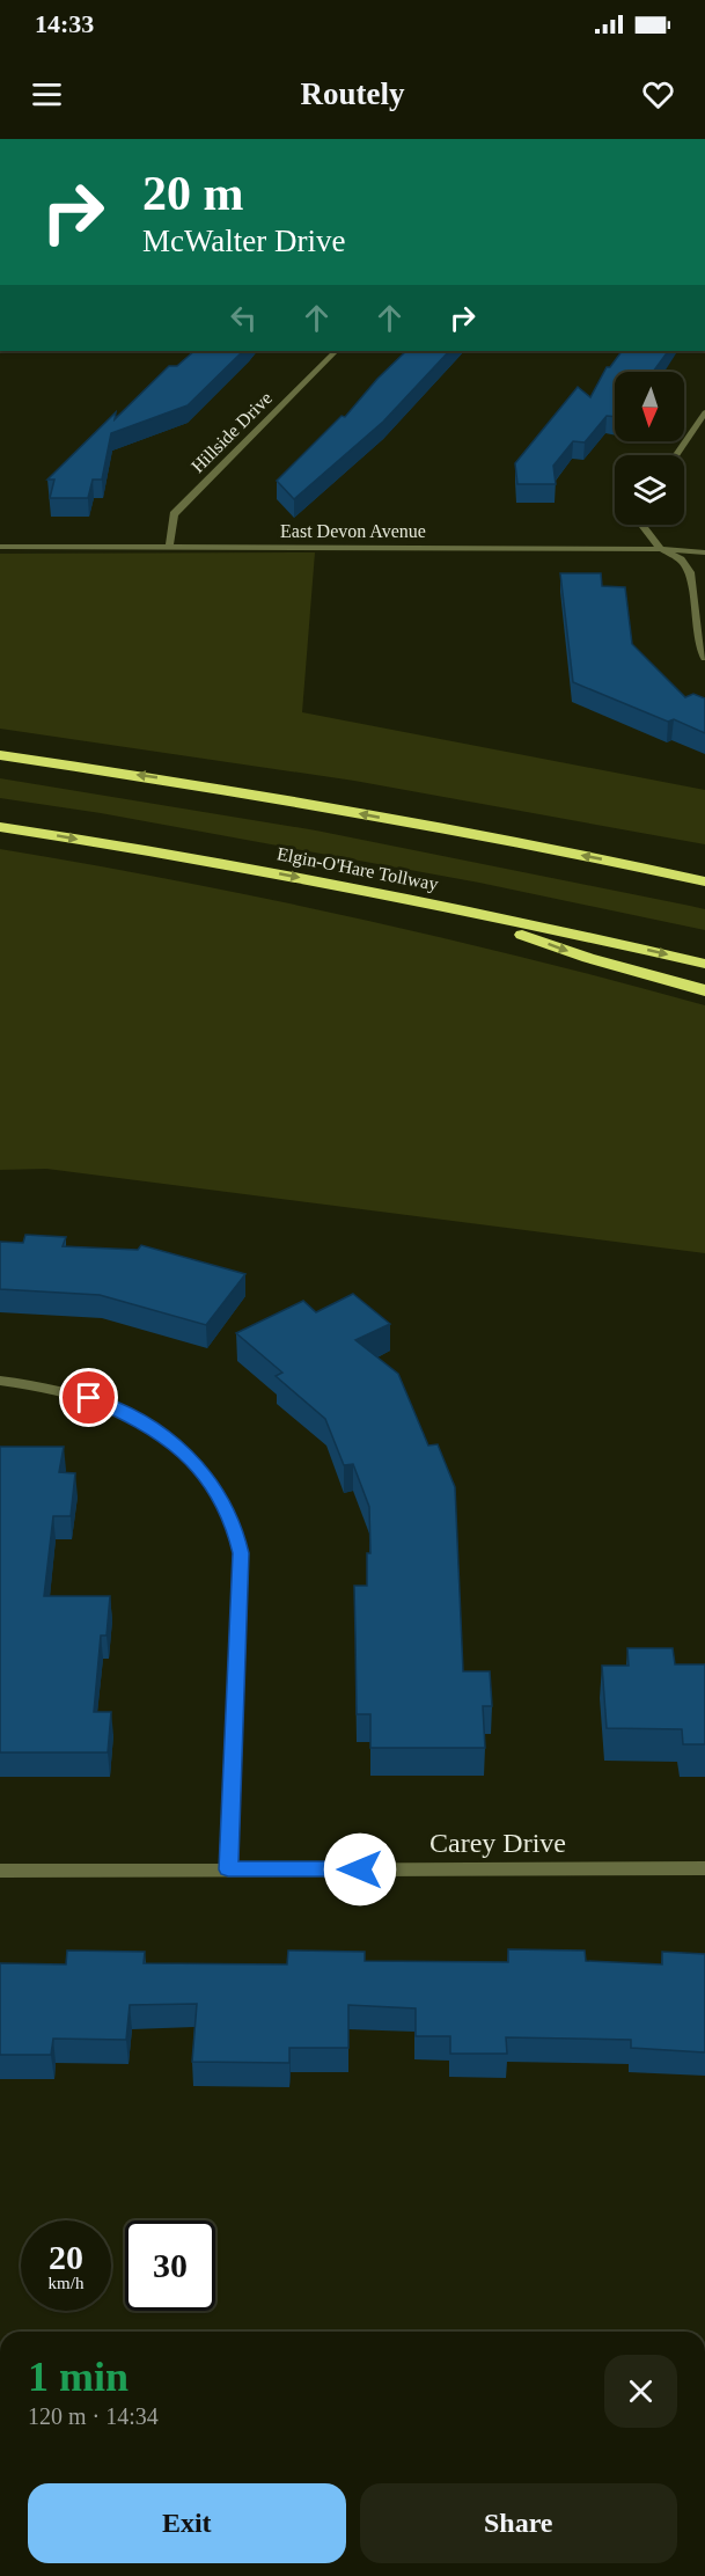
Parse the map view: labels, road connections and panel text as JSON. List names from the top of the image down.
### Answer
{
  "streets": {
    "highway": ["Elgin-O'Hare Tollway"],
    "street": ["Hillside Drive", "East Devon Avenue", "Carey Drive"]
  },
  "crossings": [
    ["Hillside Drive", "East Devon Avenue"]
  ],
  "north": "bottom",
  "page": {
    "status": "14:33",
    "header": "Routely",
    "turn": ["20 m", "McWalter Drive"],
    "speed": "20 km/h",
    "limit": "30",
    "heading": ["1 min", "120 m · 14:34"],
    "buttons": ["Exit", "Share"]
  }
}
